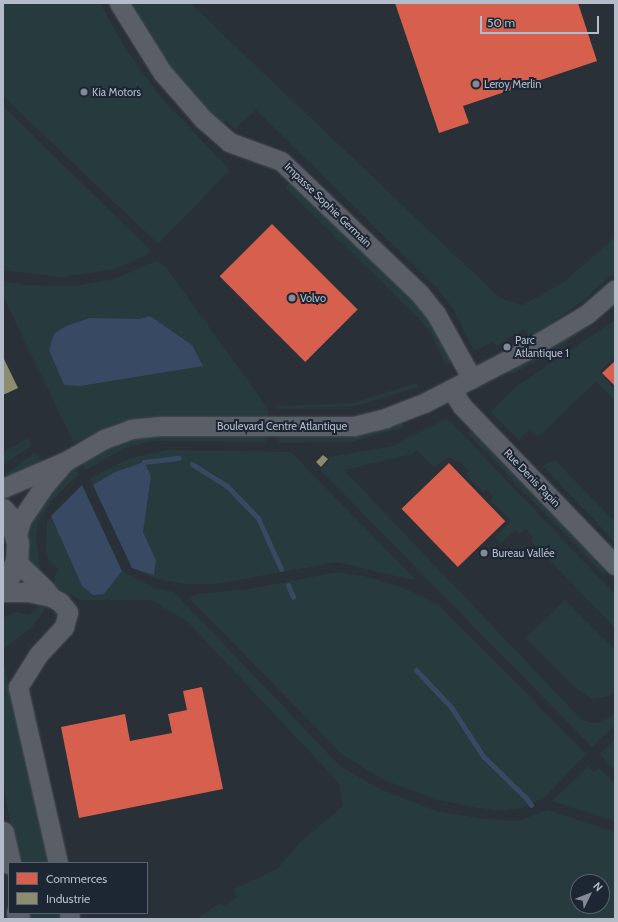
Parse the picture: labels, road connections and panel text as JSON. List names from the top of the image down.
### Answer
{
  "streets": {
    "street": ["Impasse Sophie Germain", "Boulevard Centre Atlantique", "Rue Denis Papin"]
  },
  "crossings": [
    ["Impasse Sophie Germain", "Boulevard Centre Atlantique"],
    ["Boulevard Centre Atlantique", "Rue Denis Papin"]
  ],
  "places": [
    "Leroy Merlin",
    "Kia Motors",
    "Volvo",
    "Parc Atlantique 1",
    "Bureau Vallée"
  ],
  "legend": ["Commerces", "Industrie"],
  "scale_bar": "50 m",
  "north": "top right"
}
